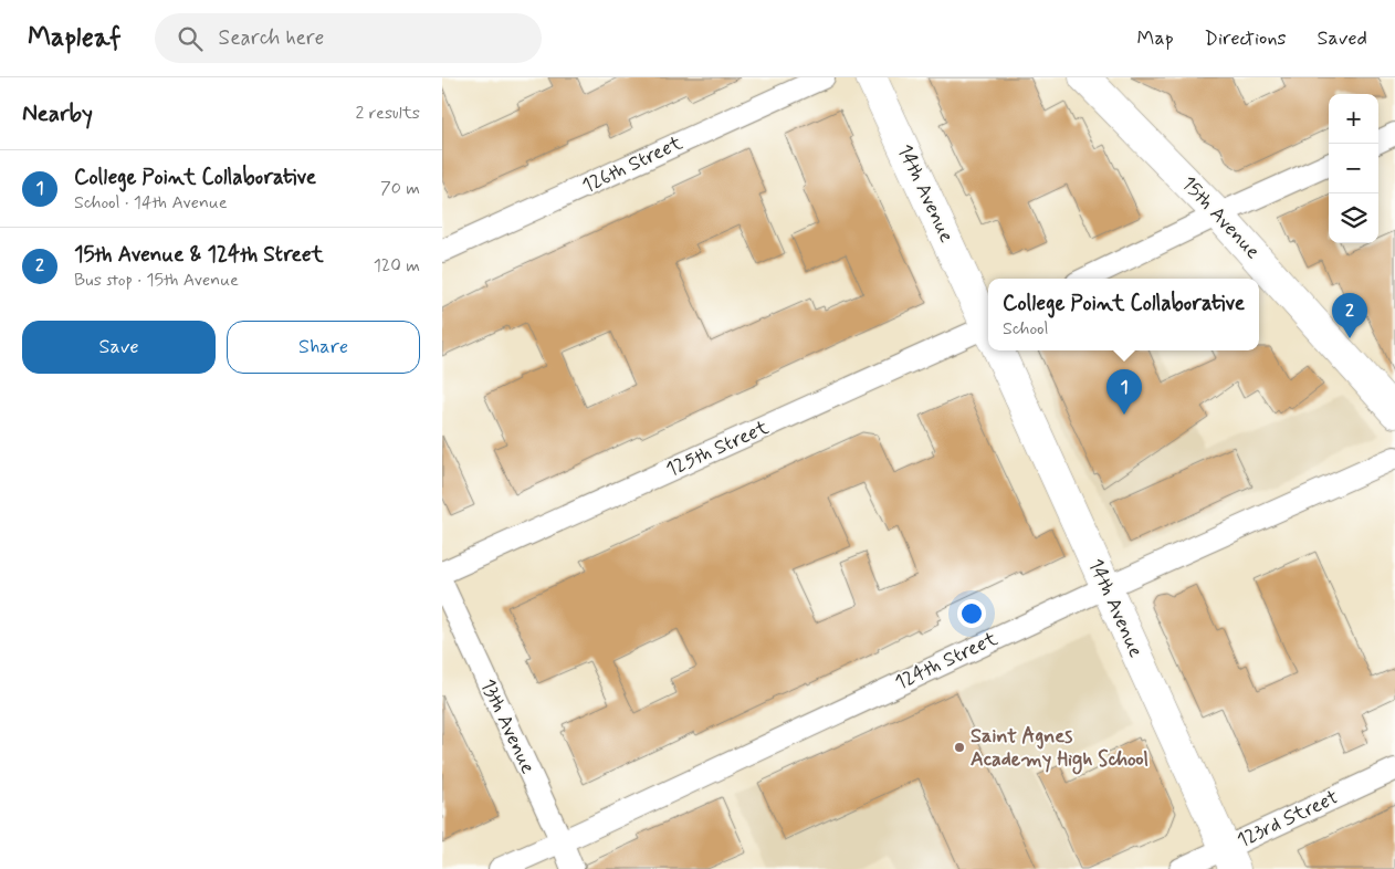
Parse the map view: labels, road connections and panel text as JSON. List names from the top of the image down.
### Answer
{
  "streets": {
    "street": [
      "126th Street",
      "14th Avenue",
      "15th Avenue",
      "125th Street",
      "124th Street",
      "13th Avenue",
      "123rd Street"
    ]
  },
  "crossings": [
    ["14th Avenue", "124th Street"],
    ["14th Avenue", "123rd Street"],
    ["124th Street", "13th Avenue"]
  ],
  "places": ["Saint Agnes Academy High School"],
  "page": {
    "header": "Mapleaf",
    "search": "Search here",
    "nav": ["Map", "Directions", "Saved"],
    "heading": ["Nearby", "2 results"],
    "map_buttons": ["+", "−"],
    "list": [
      {
        "mark": "1",
        "name": "College Point Collaborative",
        "note": "School · 14th Avenue",
        "value": "70 m"
      },
      {
        "mark": "2",
        "name": "15th Avenue & 124th Street",
        "note": "Bus stop · 15th Avenue",
        "value": "120 m"
      }
    ],
    "popup": ["College Point Collaborative", "School"],
    "pins": ["2", "1"],
    "buttons": ["Save", "Share"]
  }
}
